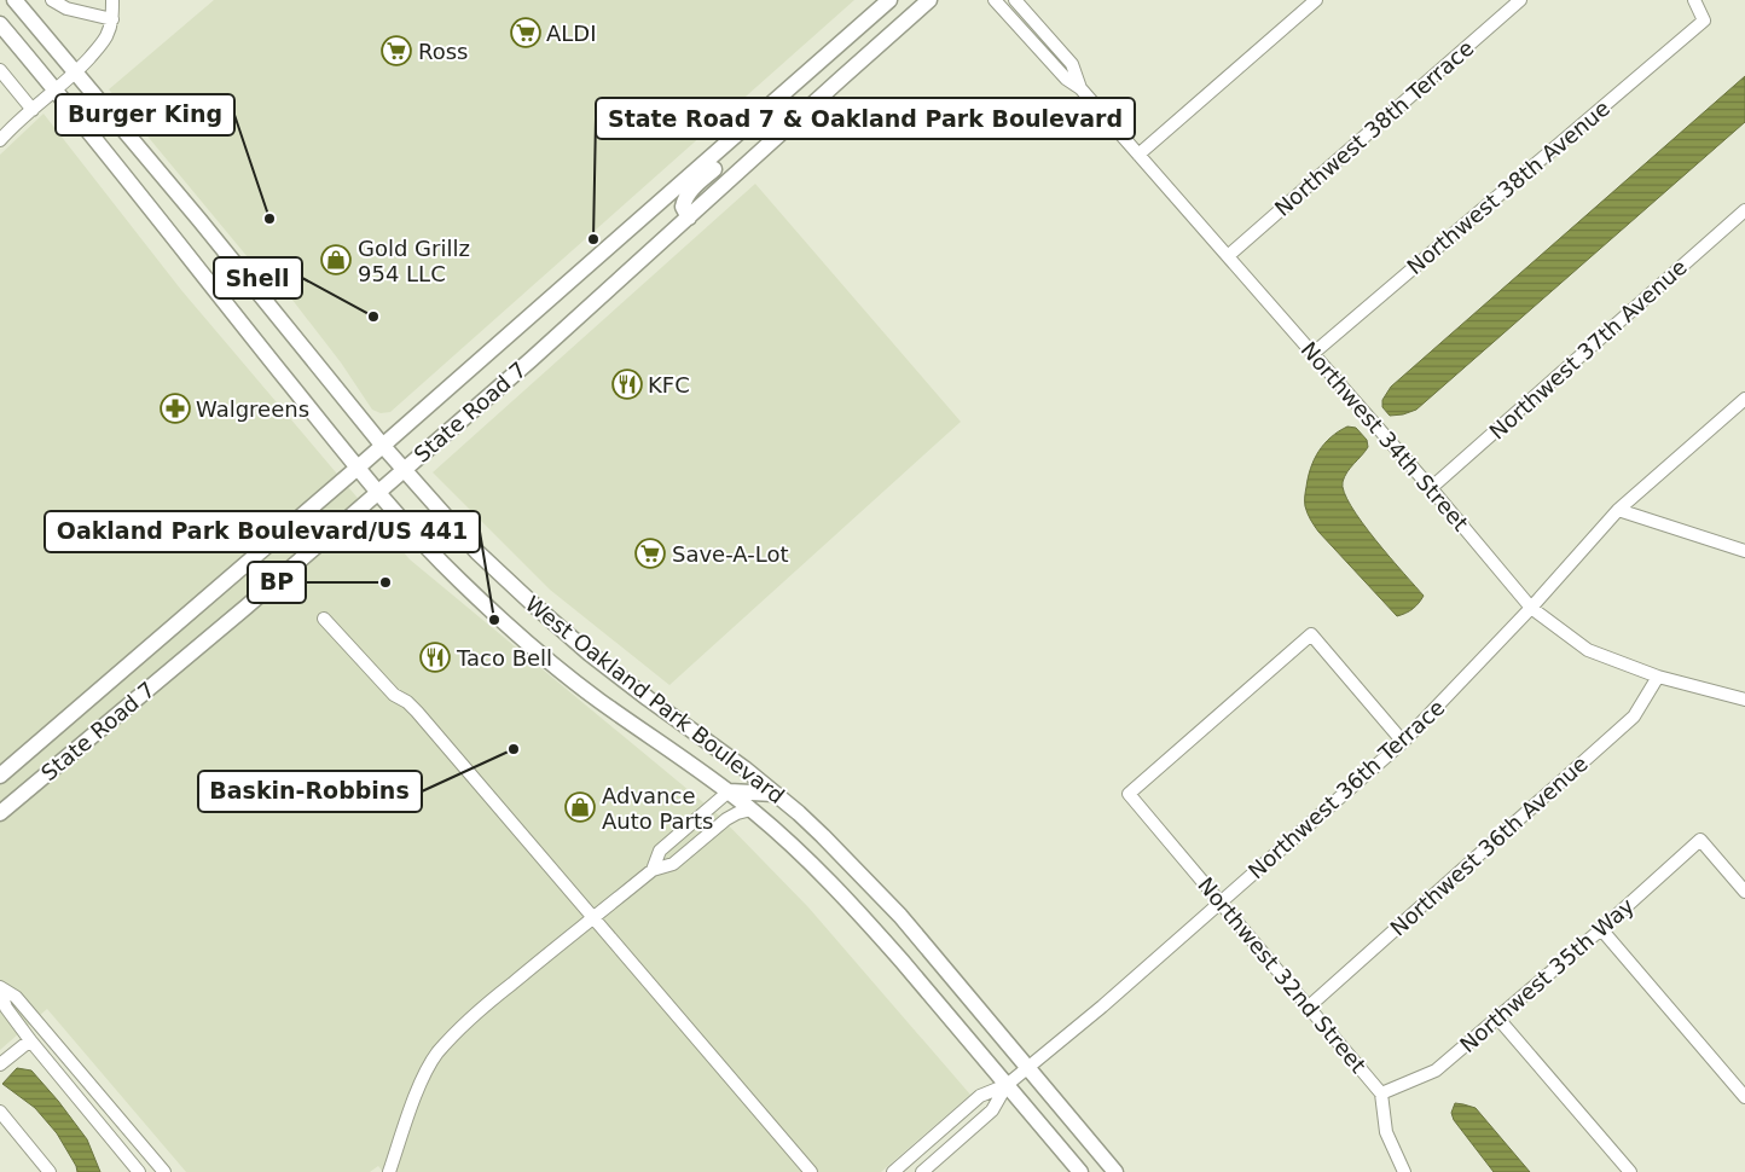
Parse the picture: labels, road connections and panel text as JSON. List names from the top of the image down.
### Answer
{
  "streets": {
    "main road": ["State Road 7", "West Oakland Park Boulevard"],
    "street": [
      "Northwest 38th Terrace",
      "Northwest 38th Avenue",
      "Northwest 37th Avenue",
      "Northwest 34th Street",
      "Northwest 36th Terrace",
      "Northwest 36th Avenue",
      "Northwest 32nd Street",
      "Northwest 35th Way"
    ]
  },
  "crossings": [
    ["Northwest 38th Terrace", "Northwest 34th Street"],
    ["Northwest 38th Avenue", "Northwest 34th Street"],
    ["Northwest 37th Avenue", "Northwest 34th Street"],
    ["State Road 7", "West Oakland Park Boulevard"],
    ["Northwest 34th Street", "Northwest 36th Terrace"],
    ["Northwest 34th Street", "Northwest 36th Avenue"],
    ["West Oakland Park Boulevard", "Northwest 36th Terrace"],
    ["Northwest 36th Terrace", "Northwest 32nd Street"],
    ["Northwest 36th Avenue", "Northwest 32nd Street"],
    ["Northwest 32nd Street", "Northwest 35th Way"]
  ],
  "places": {
    "supermarket": ["ALDI", "Ross", "Save-A-Lot"],
    "other": [
      "Burger King",
      "State Road 7 & Oakland Park Boulevard",
      "Shell",
      "BP",
      "Oakland Park Boulevard/US 441",
      "Baskin-Robbins"
    ],
    "shop": ["Gold Grillz 954 LLC", "Advance Auto Parts"],
    "restaurant": ["KFC", "Taco Bell"],
    "pharmacy": ["Walgreens"]
  }
}
